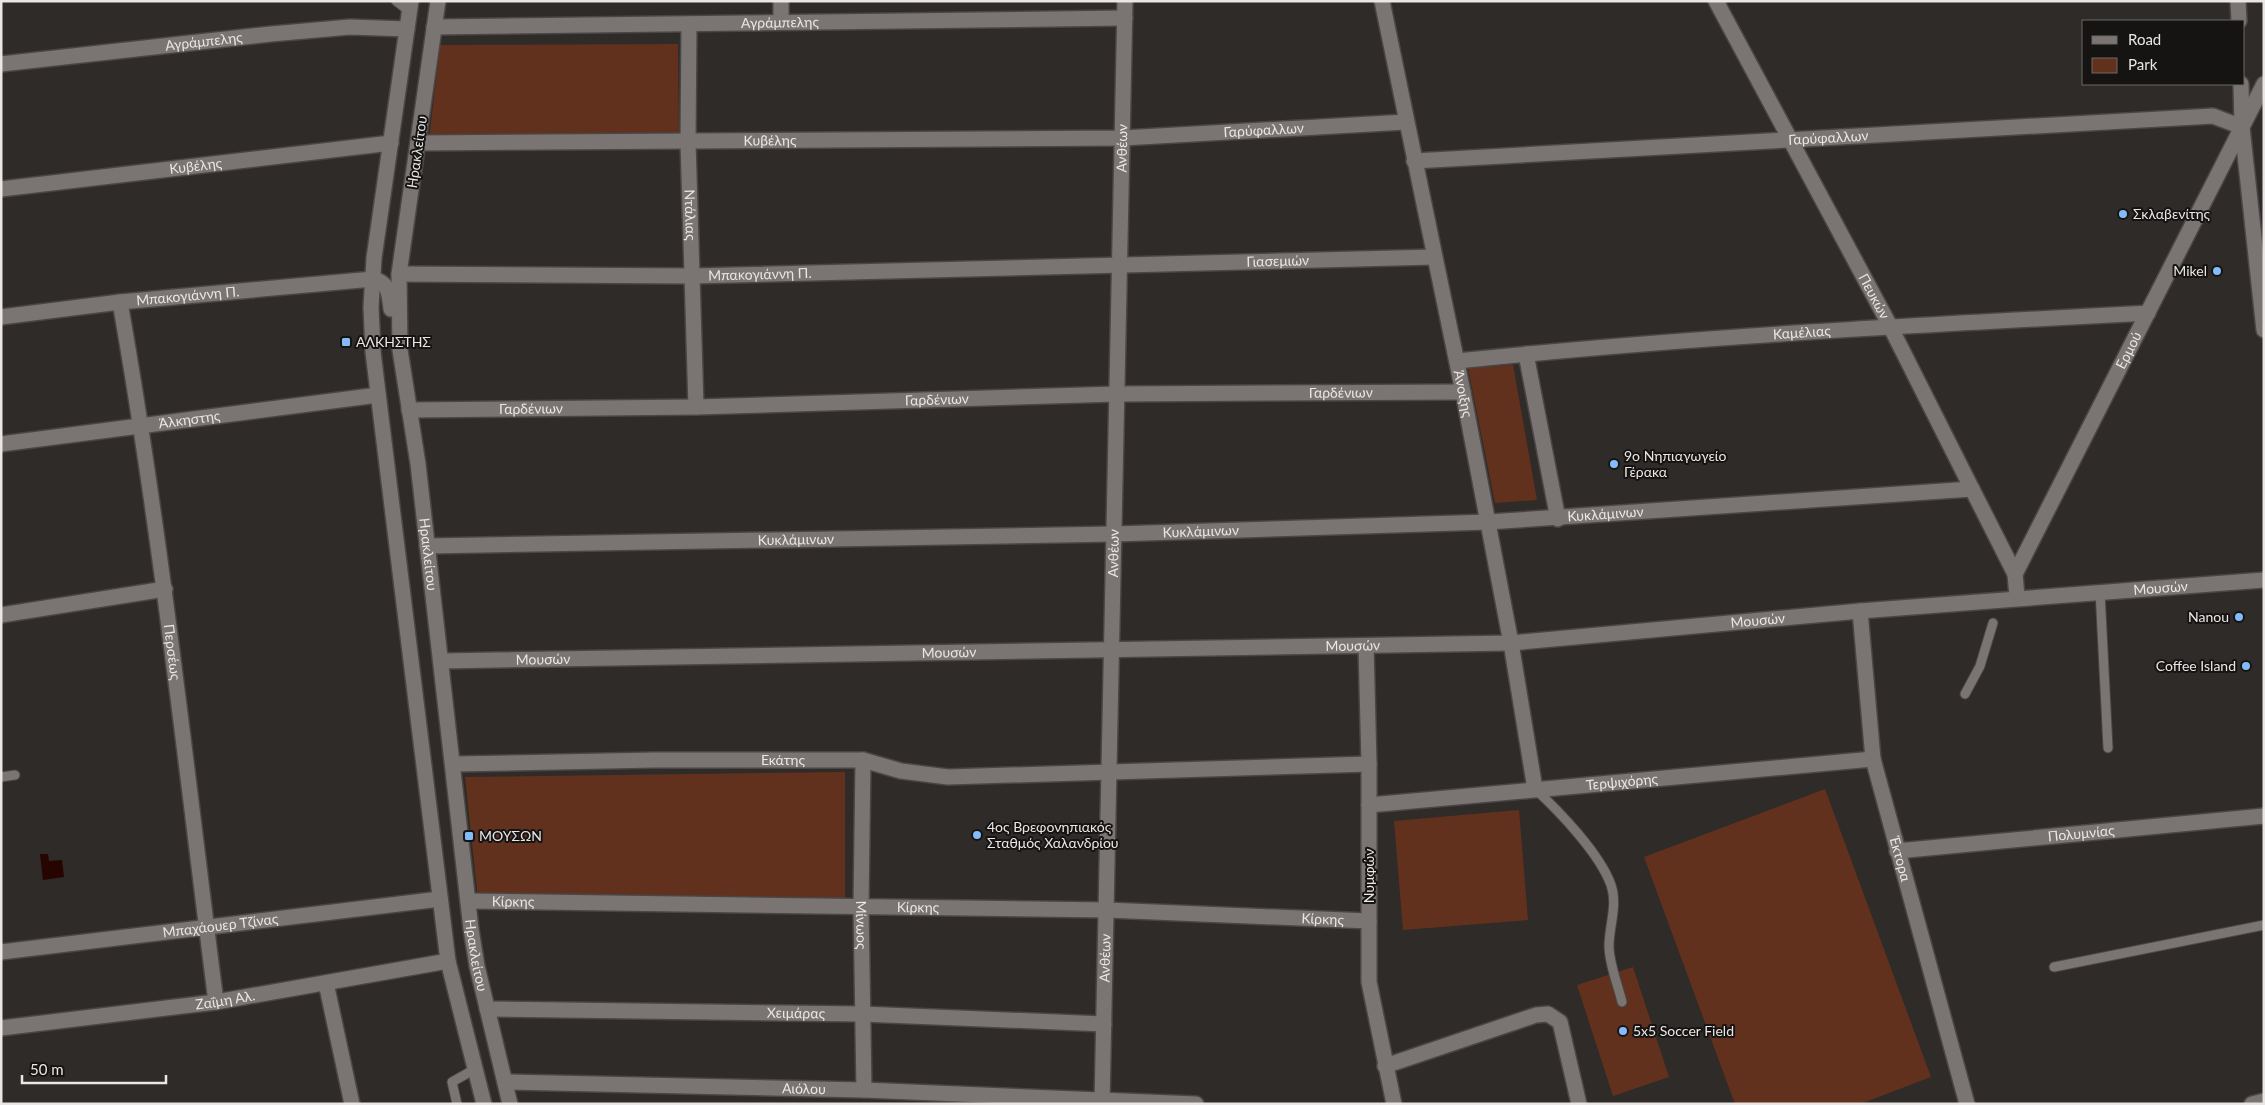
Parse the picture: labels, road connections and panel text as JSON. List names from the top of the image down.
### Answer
{
  "streets": {
    "street": [
      "Αγράμπελης",
      "Γαρύφαλλων",
      "Κυβέλης",
      "Ανθέων",
      "Ηρακλείτου",
      "Ντάλιας",
      "Γιασεμιών",
      "Μπακογιάννη Π.",
      "Πευκών",
      "Καμέλιας",
      "Ερμού",
      "Γαρδένιων",
      "Άνοιξης",
      "Άλκηστης",
      "Κυκλάμινων",
      "Μουσών",
      "Περσέως",
      "Εκάτης",
      "Τερψιχόρης",
      "Πολυμνίας",
      "Έκτορα",
      "Νυμφών",
      "Κίρκης",
      "Μπαχάουερ Τζίνας",
      "Μίνωος",
      "Ζαΐμη Αλ.",
      "Χειμάρας",
      "Αιόλου"
    ]
  },
  "crossings": [
    ["Αγράμπελης", "Ανθέων"],
    ["Αγράμπελης", "Ηρακλείτου"],
    ["Αγράμπελης", "Ντάλιας"],
    ["Γαρύφαλλων", "Κυβέλης"],
    ["Γαρύφαλλων", "Ανθέων"],
    ["Γαρύφαλλων", "Πευκών"],
    ["Γαρύφαλλων", "Ερμού"],
    ["Γαρύφαλλων", "Άνοιξης"],
    ["Κυβέλης", "Ανθέων"],
    ["Κυβέλης", "Ηρακλείτου"],
    ["Κυβέλης", "Ντάλιας"],
    ["Ανθέων", "Γιασεμιών"],
    ["Ανθέων", "Μπακογιάννη Π."],
    ["Ανθέων", "Γαρδένιων"],
    ["Ανθέων", "Κυκλάμινων"],
    ["Ανθέων", "Μουσών"],
    ["Ανθέων", "Εκάτης"],
    ["Ανθέων", "Κίρκης"],
    ["Ανθέων", "Χειμάρας"],
    ["Ανθέων", "Αιόλου"],
    ["Ηρακλείτου", "Μπακογιάννη Π."],
    ["Ηρακλείτου", "Γαρδένιων"],
    ["Ηρακλείτου", "Άλκηστης"],
    ["Ηρακλείτου", "Κυκλάμινων"],
    ["Ηρακλείτου", "Μουσών"],
    ["Ηρακλείτου", "Εκάτης"],
    ["Ηρακλείτου", "Κίρκης"],
    ["Ηρακλείτου", "Μπαχάουερ Τζίνας"],
    ["Ηρακλείτου", "Ζαΐμη Αλ."],
    ["Ηρακλείτου", "Χειμάρας"],
    ["Ηρακλείτου", "Αιόλου"],
    ["Ντάλιας", "Μπακογιάννη Π."],
    ["Ντάλιας", "Γαρδένιων"],
    ["Γιασεμιών", "Μπακογιάννη Π."],
    ["Γιασεμιών", "Άνοιξης"],
    ["Μπακογιάννη Π.", "Περσέως"],
    ["Πευκών", "Καμέλιας"],
    ["Πευκών", "Ερμού"],
    ["Πευκών", "Κυκλάμινων"],
    ["Πευκών", "Μουσών"],
    ["Καμέλιας", "Ερμού"],
    ["Καμέλιας", "Άνοιξης"],
    ["Γαρδένιων", "Άνοιξης"],
    ["Άνοιξης", "Κυκλάμινων"],
    ["Άνοιξης", "Μουσών"],
    ["Άνοιξης", "Τερψιχόρης"],
    ["Άλκηστης", "Περσέως"],
    ["Μουσών", "Έκτορα"],
    ["Μουσών", "Νυμφών"],
    ["Περσέως", "Μπαχάουερ Τζίνας"],
    ["Περσέως", "Ζαΐμη Αλ."],
    ["Εκάτης", "Νυμφών"],
    ["Εκάτης", "Μίνωος"],
    ["Τερψιχόρης", "Έκτορα"],
    ["Τερψιχόρης", "Νυμφών"],
    ["Πολυμνίας", "Έκτορα"],
    ["Νυμφών", "Κίρκης"],
    ["Κίρκης", "Μίνωος"],
    ["Μίνωος", "Χειμάρας"],
    ["Μίνωος", "Αιόλου"]
  ],
  "places": {
    "other": [
      "Σκλαβενίτης",
      "Mikel",
      "9ο Νηπιαγωγείο Γέρακα",
      "Nanou",
      "Coffee Island",
      "4ος Βρεφονηπιακός Σταθμός Χαλανδρίου",
      "5x5 Soccer Field"
    ],
    "transit": ["ΑΛΚΗΣΤΗΣ", "ΜΟΥΣΩΝ"]
  },
  "legend": ["Road", "Park"],
  "scale_bar": "50 m"
}
